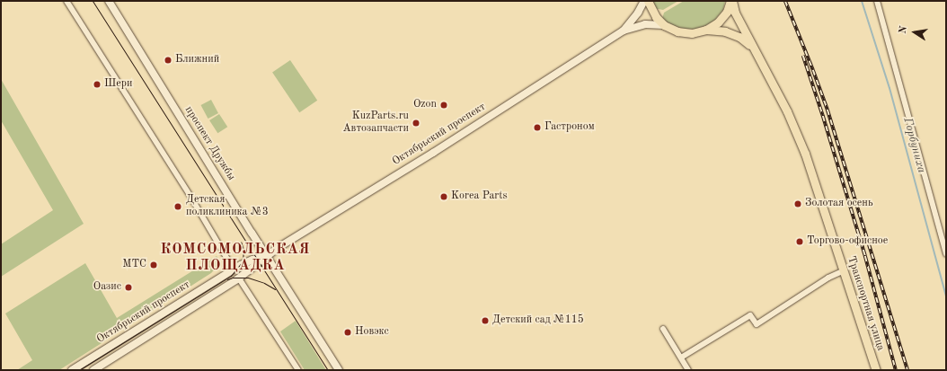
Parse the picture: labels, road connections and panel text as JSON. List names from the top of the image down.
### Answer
{
  "streets": {
    "main road": ["Октябрьский проспект", "проспект Дружбы", "Транспортная улица"]
  },
  "crossings": [
    ["Октябрьский проспект", "проспект Дружбы"]
  ],
  "districts": ["КОМСОМОЛЬСКАЯ ПЛОЩАДКА"],
  "water": ["Горбуниха"],
  "places": [
    "Ближний",
    "Шери",
    "Ozon",
    "KuzParts.ru Автозапчасти",
    "Гастроном",
    "Korea Parts",
    "Золотая осень",
    "Детская поликлиника №3",
    "Торгово-офисное",
    "МТС",
    "Оазис",
    "Детский сад №115",
    "Новэкс"
  ],
  "north": "left"
}
